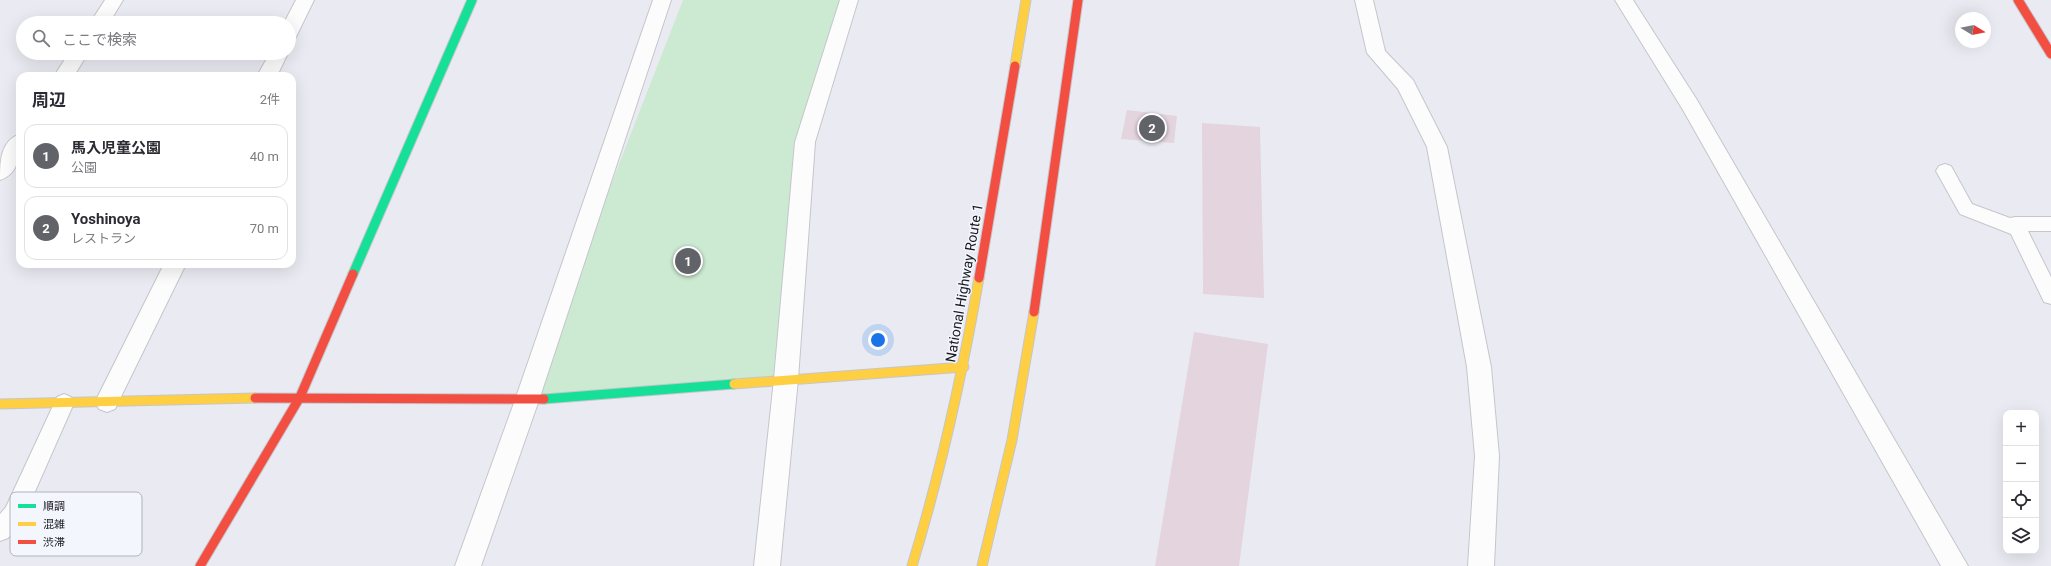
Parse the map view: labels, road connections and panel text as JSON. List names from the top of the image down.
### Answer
{
  "streets": {
    "main road": ["National Highway Route 1"]
  },
  "legend": ["順調", "混雑", "渋滞"],
  "north": "right",
  "page": {
    "search": "ここで検索",
    "heading": ["周辺", "2件"],
    "pins": ["2", "1"],
    "list": [
      {
        "mark": "1",
        "name": "馬入児童公園",
        "note": "公園",
        "value": "40 m"
      },
      {
        "mark": "2",
        "name": "Yoshinoya",
        "note": "レストラン",
        "value": "70 m"
      }
    ],
    "map_buttons": ["+", "−"]
  }
}
